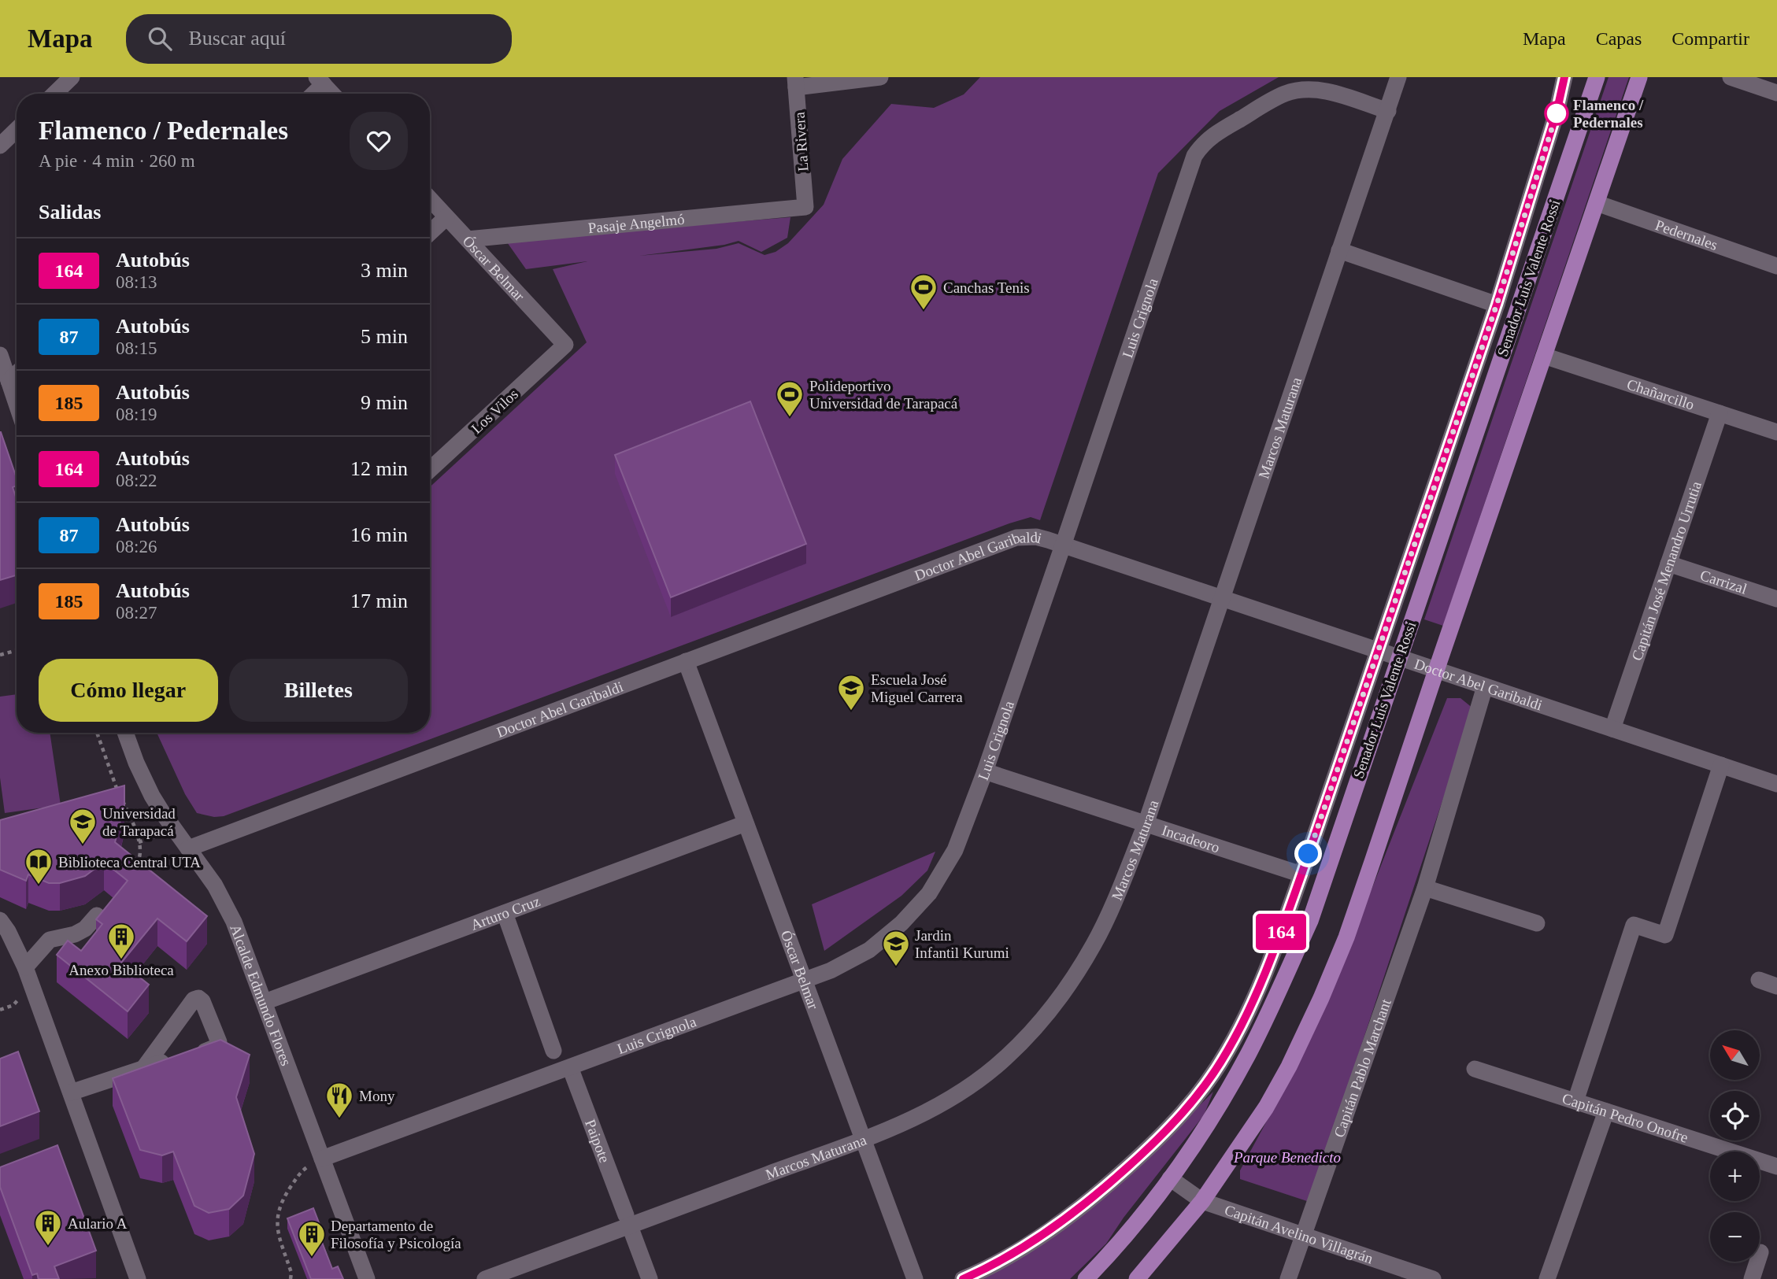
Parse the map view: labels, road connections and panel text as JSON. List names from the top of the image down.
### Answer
{
  "streets": {
    "main road": ["Senador Luis Valente Rossi"],
    "street": [
      "La Rivera",
      "Pasaje Angelmó",
      "Pedernales",
      "Óscar Belmar",
      "Luis Crignola",
      "Chañarcillo",
      "Los Vilos",
      "Marcos Maturana",
      "Doctor Abel Garibaldi",
      "Capitán José Menandro Urrutia",
      "Carrizal",
      "Incadeoro",
      "Arturo Cruz",
      "Alcalde Edmundo Flores",
      "Capitán Pablo Marchant",
      "Capitán Pedro Onofre",
      "Paipote",
      "Capitán Avelino Villagrán"
    ]
  },
  "crossings": [
    ["La Rivera", "Pasaje Angelmó"],
    ["Pasaje Angelmó", "Óscar Belmar"],
    ["Óscar Belmar", "Luis Crignola"],
    ["Óscar Belmar", "Los Vilos"],
    ["Óscar Belmar", "Marcos Maturana"],
    ["Óscar Belmar", "Doctor Abel Garibaldi"],
    ["Óscar Belmar", "Arturo Cruz"],
    ["Senador Luis Valente Rossi", "Doctor Abel Garibaldi"],
    ["Senador Luis Valente Rossi", "Capitán Avelino Villagrán"],
    ["Luis Crignola", "Marcos Maturana"],
    ["Luis Crignola", "Doctor Abel Garibaldi"],
    ["Luis Crignola", "Incadeoro"],
    ["Luis Crignola", "Alcalde Edmundo Flores"],
    ["Luis Crignola", "Paipote"],
    ["Chañarcillo", "Capitán José Menandro Urrutia"],
    ["Marcos Maturana", "Doctor Abel Garibaldi"],
    ["Marcos Maturana", "Incadeoro"],
    ["Marcos Maturana", "Paipote"],
    ["Doctor Abel Garibaldi", "Capitán José Menandro Urrutia"],
    ["Doctor Abel Garibaldi", "Alcalde Edmundo Flores"],
    ["Doctor Abel Garibaldi", "Capitán Pablo Marchant"],
    ["Capitán José Menandro Urrutia", "Carrizal"],
    ["Arturo Cruz", "Alcalde Edmundo Flores"],
    ["Capitán Pablo Marchant", "Capitán Avelino Villagrán"]
  ],
  "parks": ["Parque Benedicto"],
  "places": {
    "other": ["Flamenco / Pedernales"],
    "sports": ["Canchas Tenis", "Polideportivo Universidad de Tarapacá"],
    "school or university": ["Escuela José Miguel Carrera", "Universidad de Tarapacá", "Jardin Infantil Kurumi"],
    "library": ["Biblioteca Central UTA"],
    "building": ["Anexo Biblioteca", "Aulario A", "Departamento de Filosofía y Psicología"],
    "restaurant": ["Mony"]
  },
  "lines": ["bus line 164"],
  "north": "top left",
  "page": {
    "header": "Mapa",
    "search": "Buscar aquí",
    "nav": ["Mapa", "Capas", "Compartir"],
    "on_map": "164",
    "heading": [
      ["Flamenco / Pedernales", "A pie · 4 min · 260 m"],
      "Salidas"
    ],
    "list": [
      {
        "mark": "164",
        "name": "Autobús",
        "note": "08:13",
        "value": "3 min"
      },
      {
        "mark": "87",
        "name": "Autobús",
        "note": "08:15",
        "value": "5 min"
      },
      {
        "mark": "185",
        "name": "Autobús",
        "note": "08:19",
        "value": "9 min"
      },
      {
        "mark": "164",
        "name": "Autobús",
        "note": "08:22",
        "value": "12 min"
      },
      {
        "mark": "87",
        "name": "Autobús",
        "note": "08:26",
        "value": "16 min"
      },
      {
        "mark": "185",
        "name": "Autobús",
        "note": "08:27",
        "value": "17 min"
      }
    ],
    "buttons": ["Cómo llegar", "Billetes"],
    "map_buttons": ["+", "−"]
  }
}
